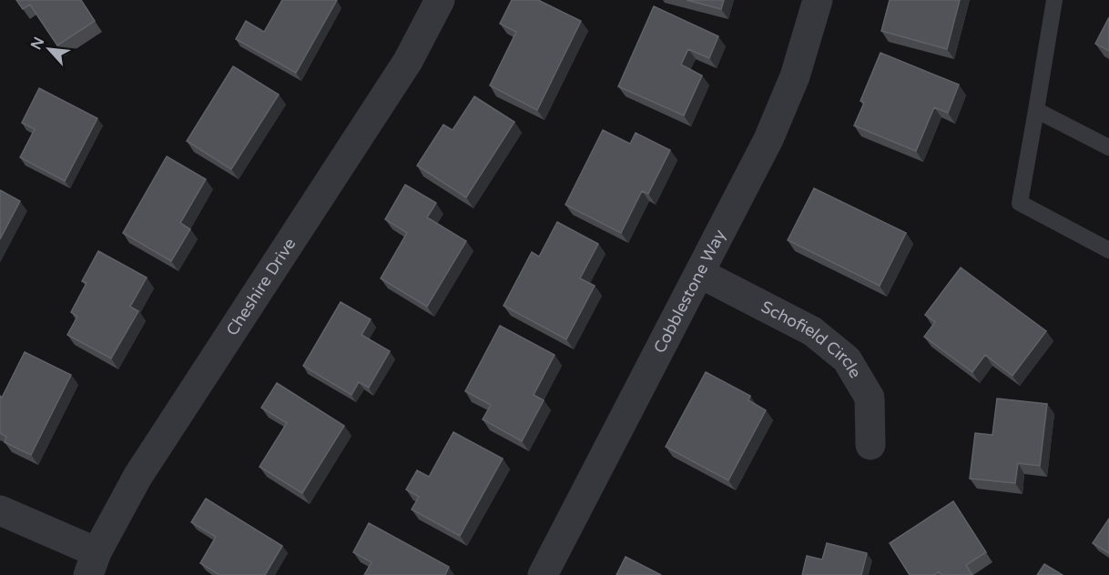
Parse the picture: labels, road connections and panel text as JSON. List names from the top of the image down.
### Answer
{
  "streets": {
    "street": ["Cheshire Drive", "Cobblestone Way", "Schofield Circle"]
  },
  "crossings": [
    ["Cobblestone Way", "Schofield Circle"]
  ],
  "north": "top left"
}
